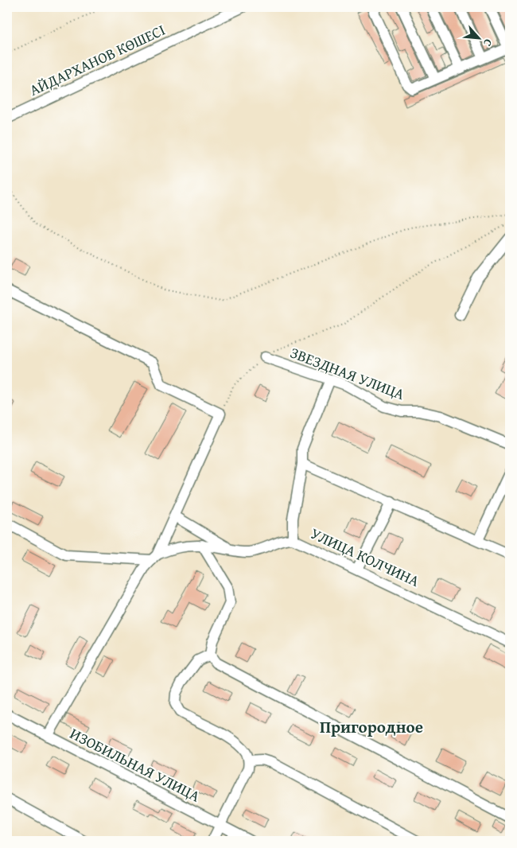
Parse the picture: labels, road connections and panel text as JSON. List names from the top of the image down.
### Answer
{
  "streets": {
    "street": [
      "АЙДАРХАНОВ КӨШЕСІ",
      "ЗВЕЗДНАЯ УЛИЦА",
      "УЛИЦА КОЛЧИНА",
      "ИЗОБИЛЬНАЯ УЛИЦА"
    ]
  },
  "districts": ["Пригородное"],
  "north": "bottom right"
}
